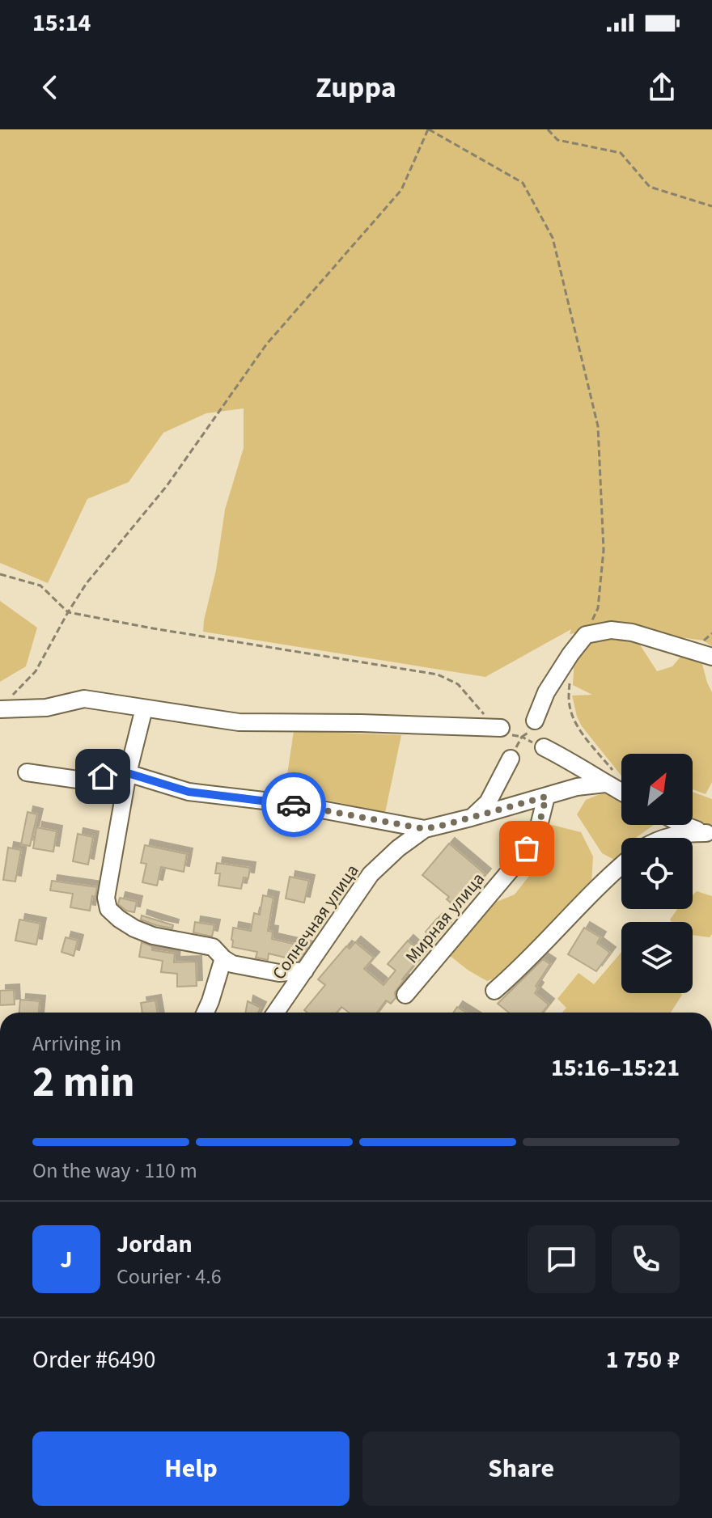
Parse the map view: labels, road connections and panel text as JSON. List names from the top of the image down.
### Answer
{
  "streets": {
    "street": ["Мирная улица", "Солнечная улица"]
  },
  "crossings": [
    ["Мирная улица", "Солнечная улица"]
  ],
  "north": "top right",
  "page": {
    "status": "15:14",
    "header": "Zuppa",
    "heading": ["2 min", "Arriving in", "15:16–15:21"],
    "panel": [
      "Jordan",
      "Courier · 4.6",
      "Order #6490",
      "1 750 ₽"
    ],
    "bar": "On the way · 110 m",
    "round": "J",
    "buttons": ["Help", "Share"]
  }
}
